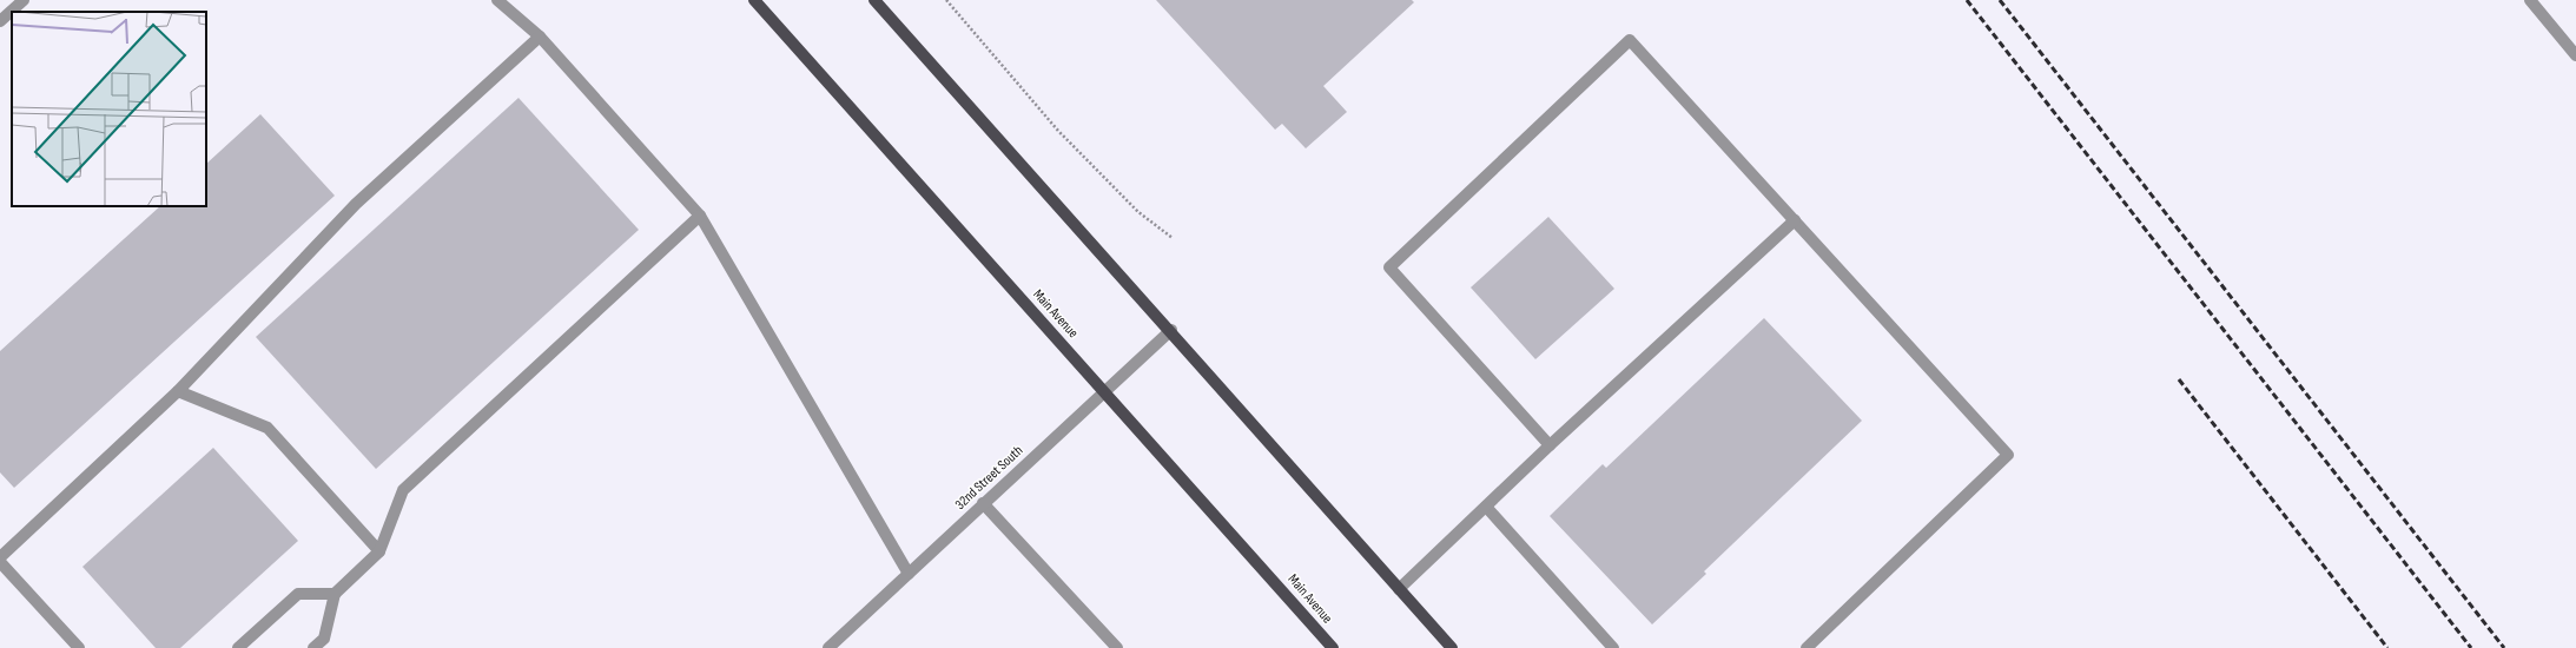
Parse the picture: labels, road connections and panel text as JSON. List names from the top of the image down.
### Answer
{
  "streets": {
    "main road": ["Main Avenue"],
    "street": ["32nd Street South"]
  },
  "crossings": [
    ["Main Avenue", "32nd Street South"]
  ]
}
